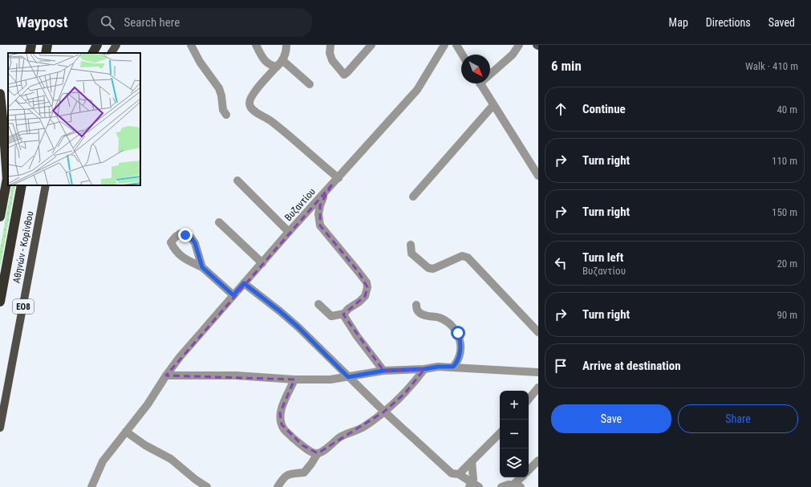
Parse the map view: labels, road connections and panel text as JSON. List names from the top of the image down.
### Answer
{
  "streets": {
    "main road": ["Αθηνών - Κορίνθου", "ΕΟ8"],
    "street": ["Βυζαντίου"]
  },
  "north": "bottom right",
  "page": {
    "header": "Waypost",
    "search": "Search here",
    "nav": ["Map", "Directions", "Saved"],
    "heading": ["6 min", "Walk · 410 m"],
    "list": [
      ["Continue", "40 m"],
      ["Turn right", "110 m"],
      ["Turn right", "150 m"],
      ["Turn left", "Βυζαντίου", "20 m"],
      ["Turn right", "90 m"],
      "Arrive at destination"
    ],
    "map_buttons": ["+", "−"],
    "buttons": ["Save", "Share"]
  }
}
